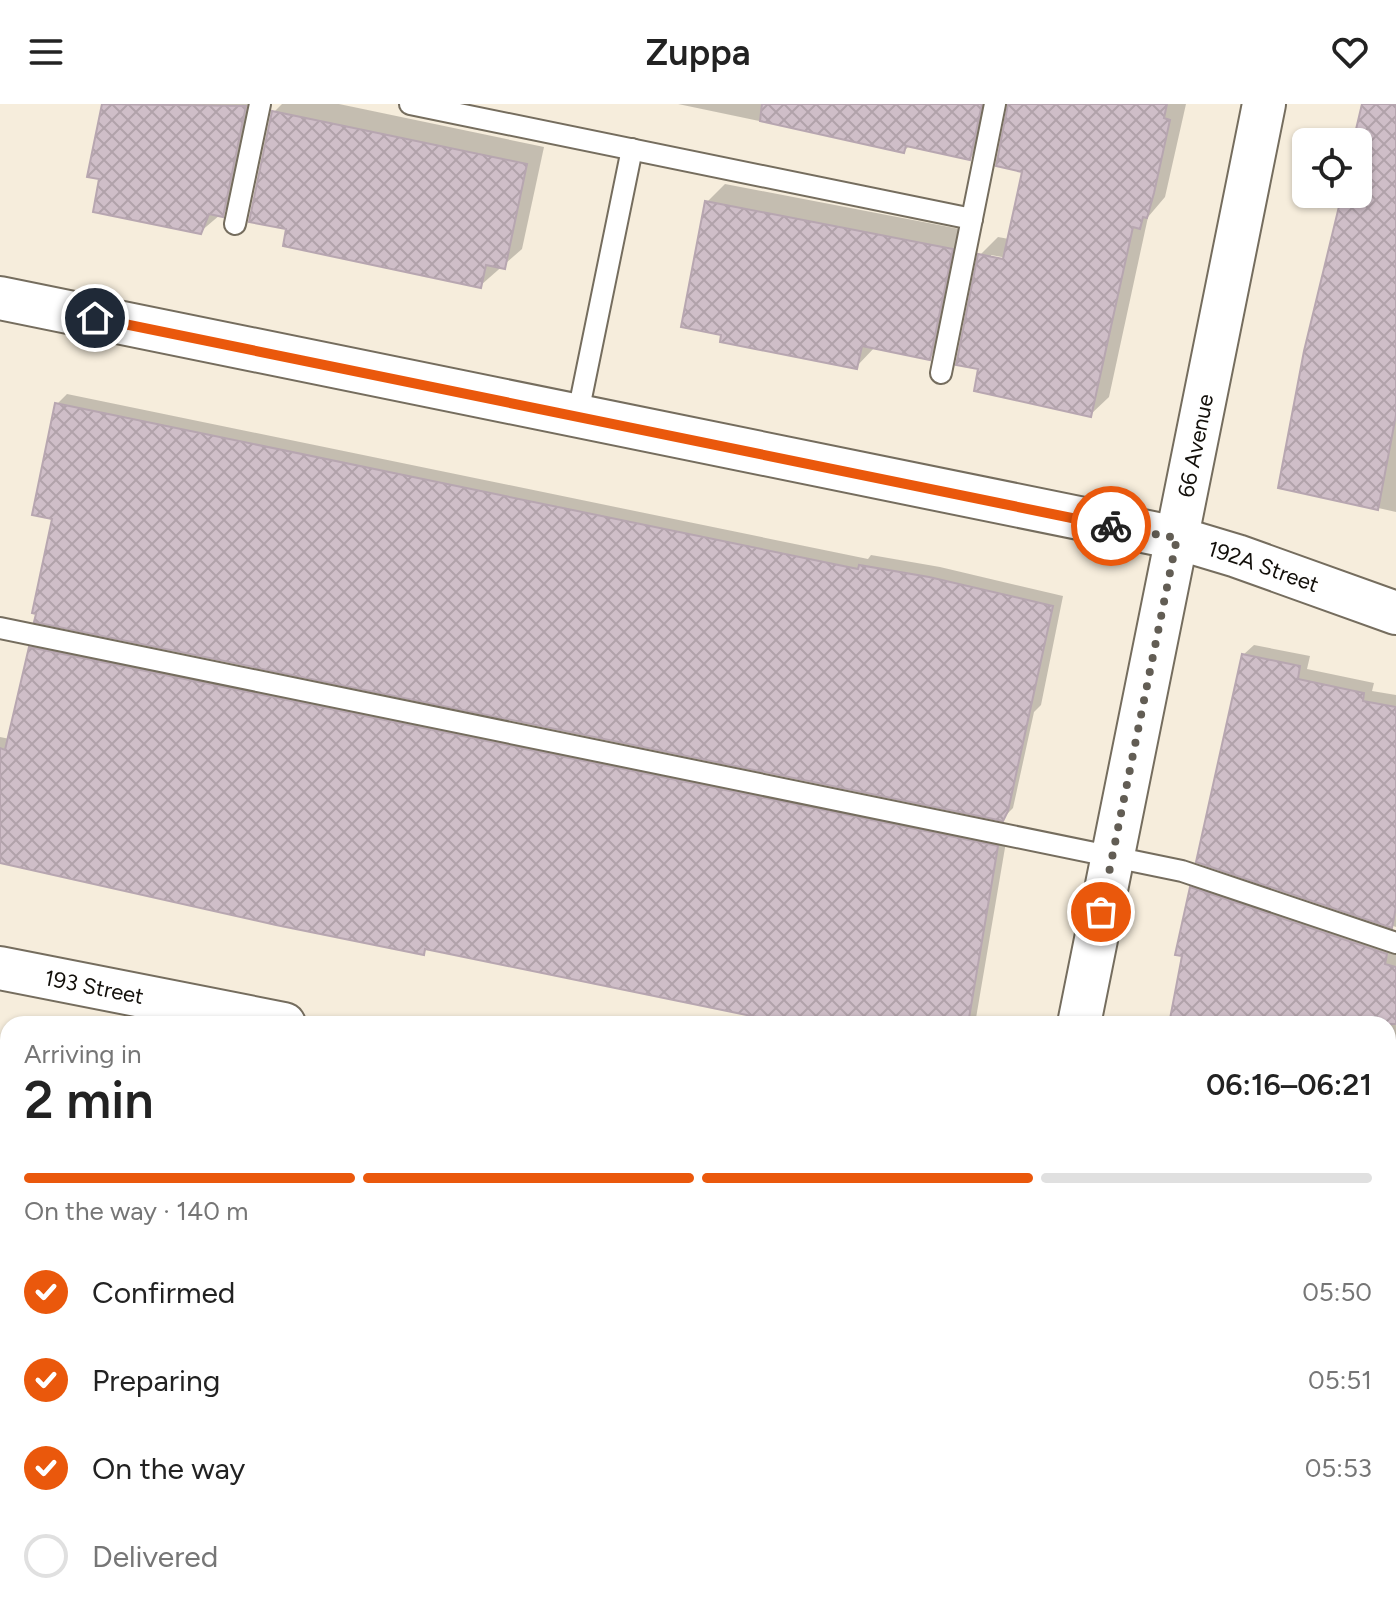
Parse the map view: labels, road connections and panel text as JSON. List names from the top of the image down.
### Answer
{
  "streets": {
    "street": ["66 Avenue", "192A Street", "193 Street"]
  },
  "crossings": [
    ["66 Avenue", "192A Street"]
  ],
  "page": {
    "header": "Zuppa",
    "heading": ["2 min", "Arriving in", "06:16–06:21"],
    "bar": "On the way · 140 m",
    "list": [
      ["Confirmed", "05:50"],
      ["Preparing", "05:51"],
      ["On the way", "05:53"],
      "Delivered"
    ]
  }
}
